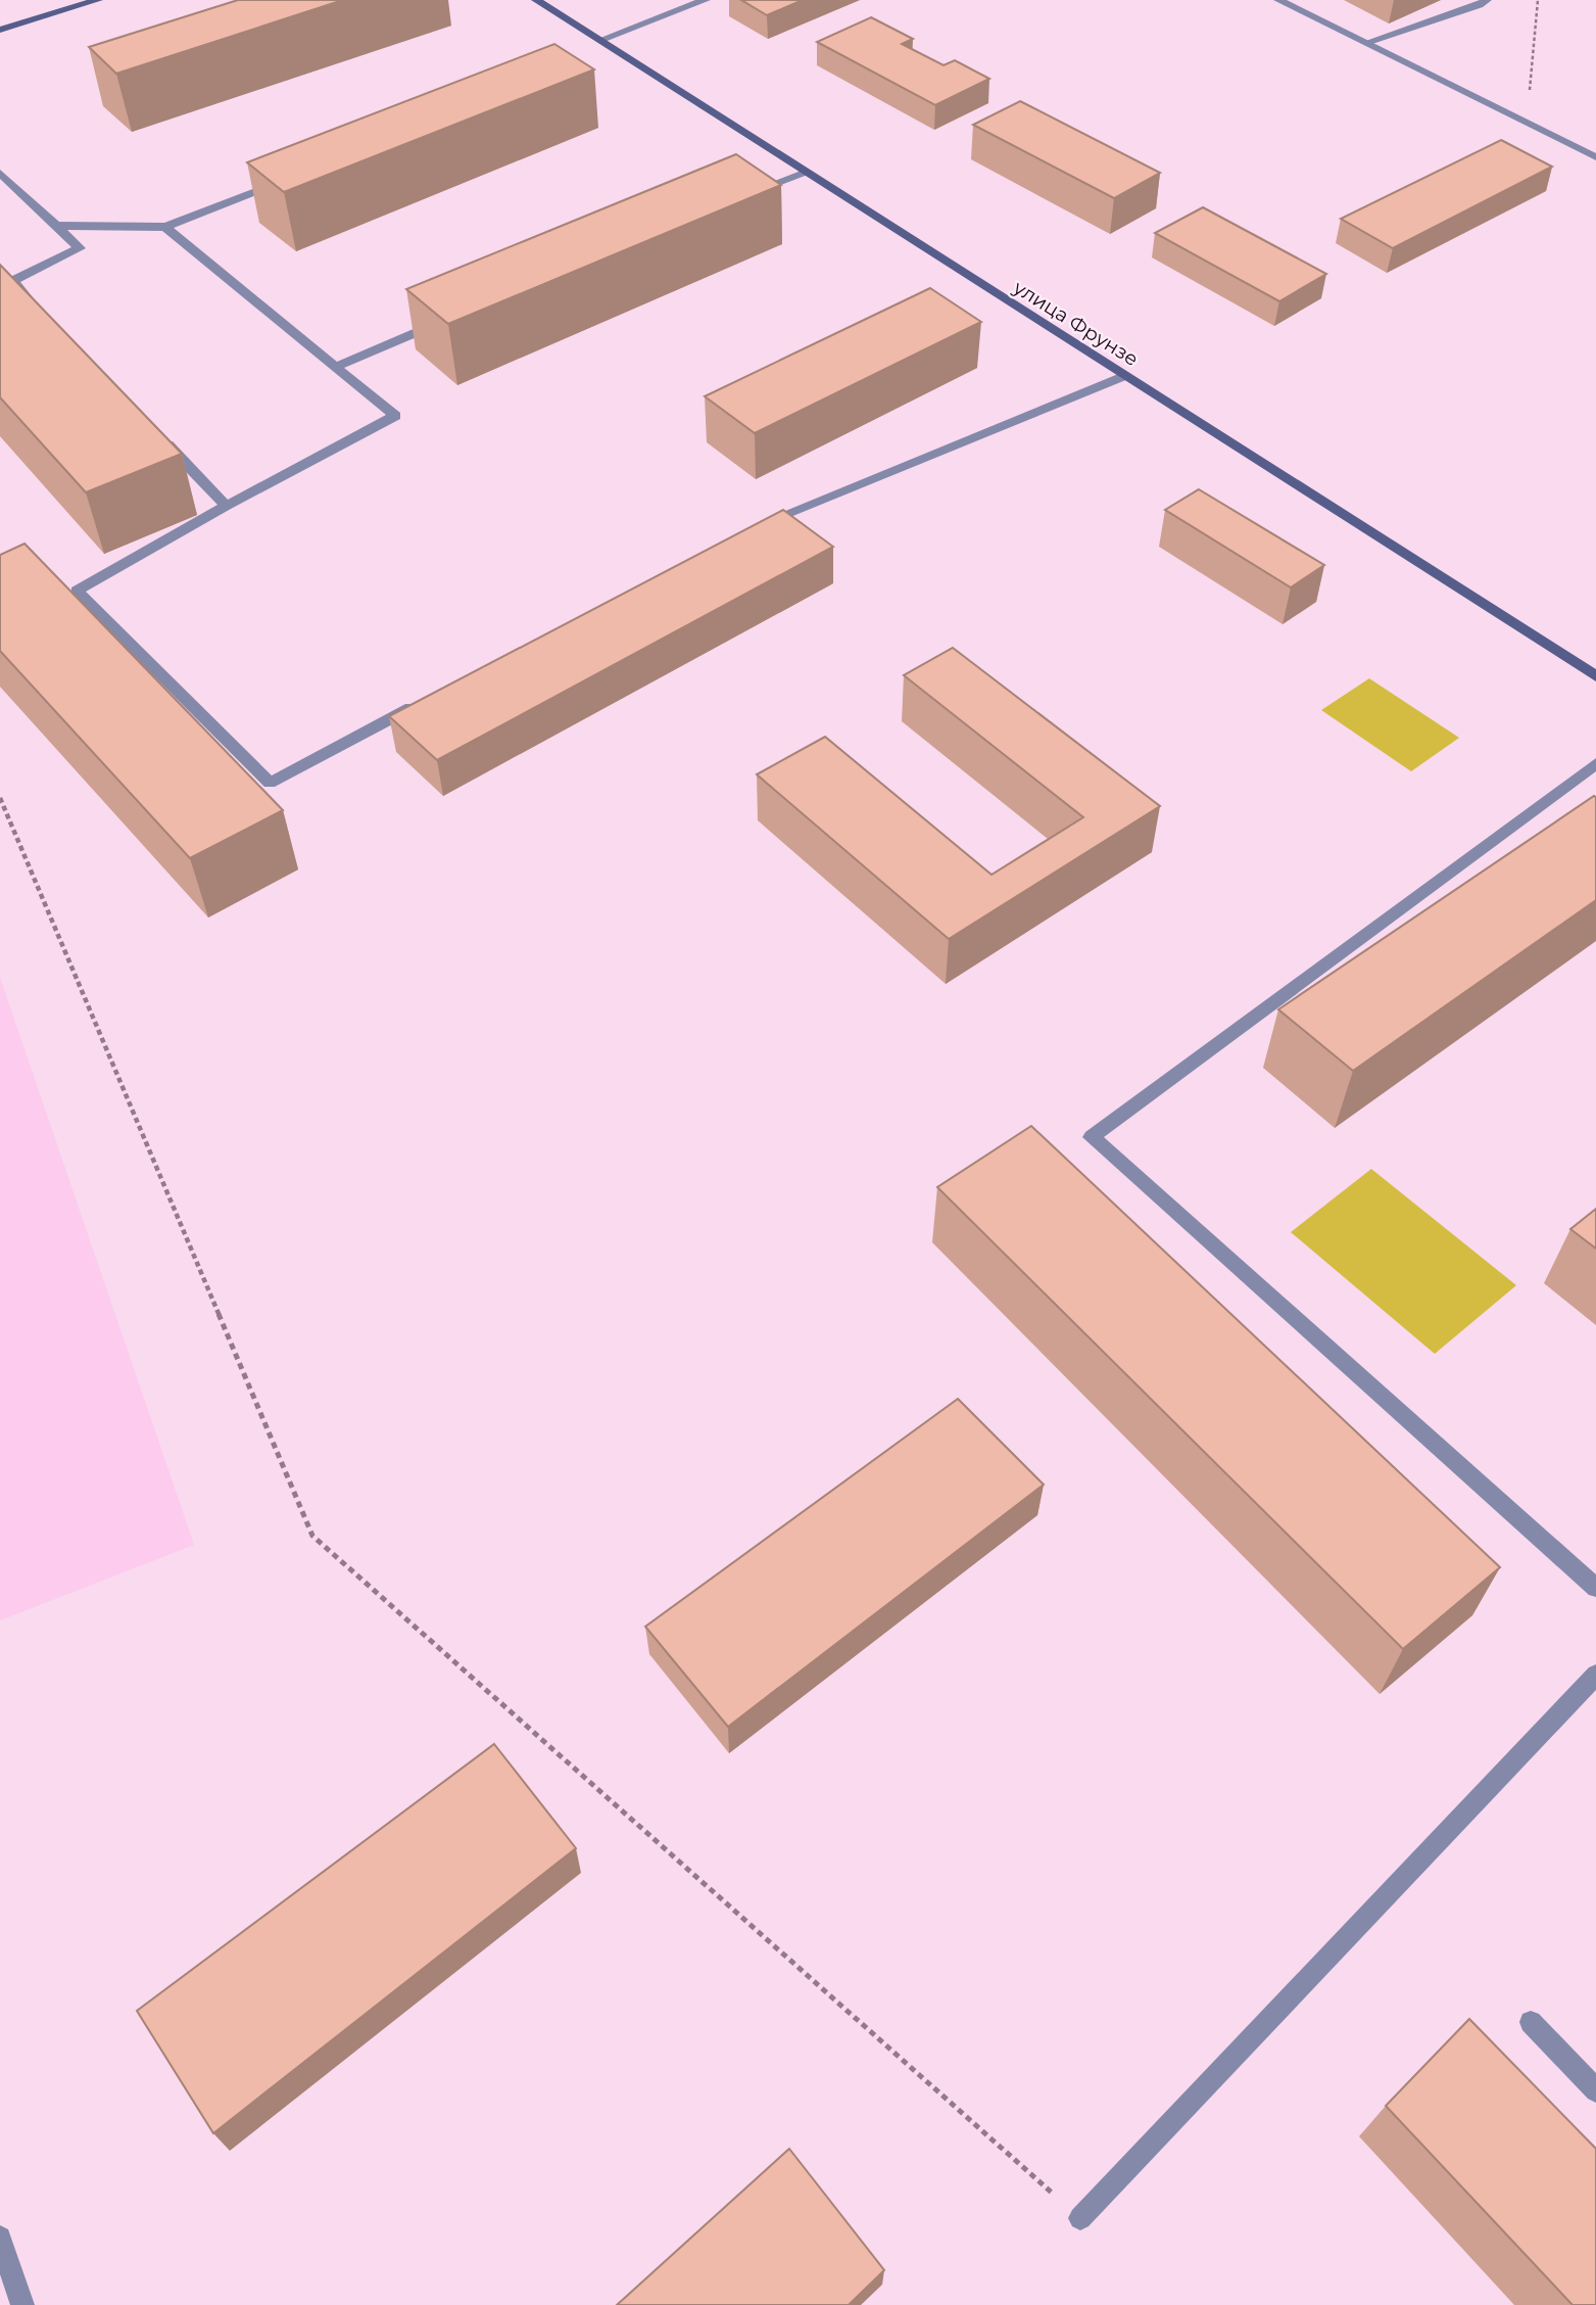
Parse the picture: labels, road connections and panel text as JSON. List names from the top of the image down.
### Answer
{
  "streets": {
    "main road": ["улица Фрунзе"]
  }
}
